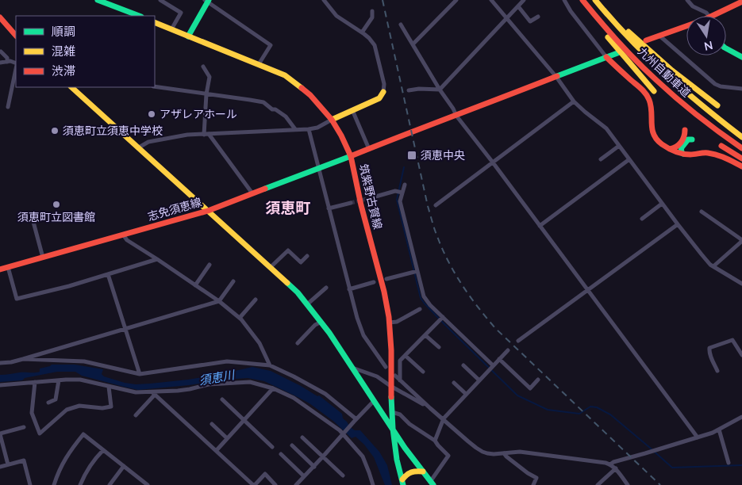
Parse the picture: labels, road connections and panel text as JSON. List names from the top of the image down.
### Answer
{
  "streets": {
    "main road": ["九州自動車道", "筑紫野古賀線", "志免須恵線"]
  },
  "crossings": [
    ["筑紫野古賀線", "志免須恵線"]
  ],
  "districts": ["須恵町"],
  "water": ["須恵川"],
  "places": {
    "other": ["アザレアホール", "須恵町立須恵中学校", "須恵町立図書館"],
    "transit": ["須恵中央"]
  },
  "legend": ["順調", "混雑", "渋滞"],
  "north": "bottom"
}
